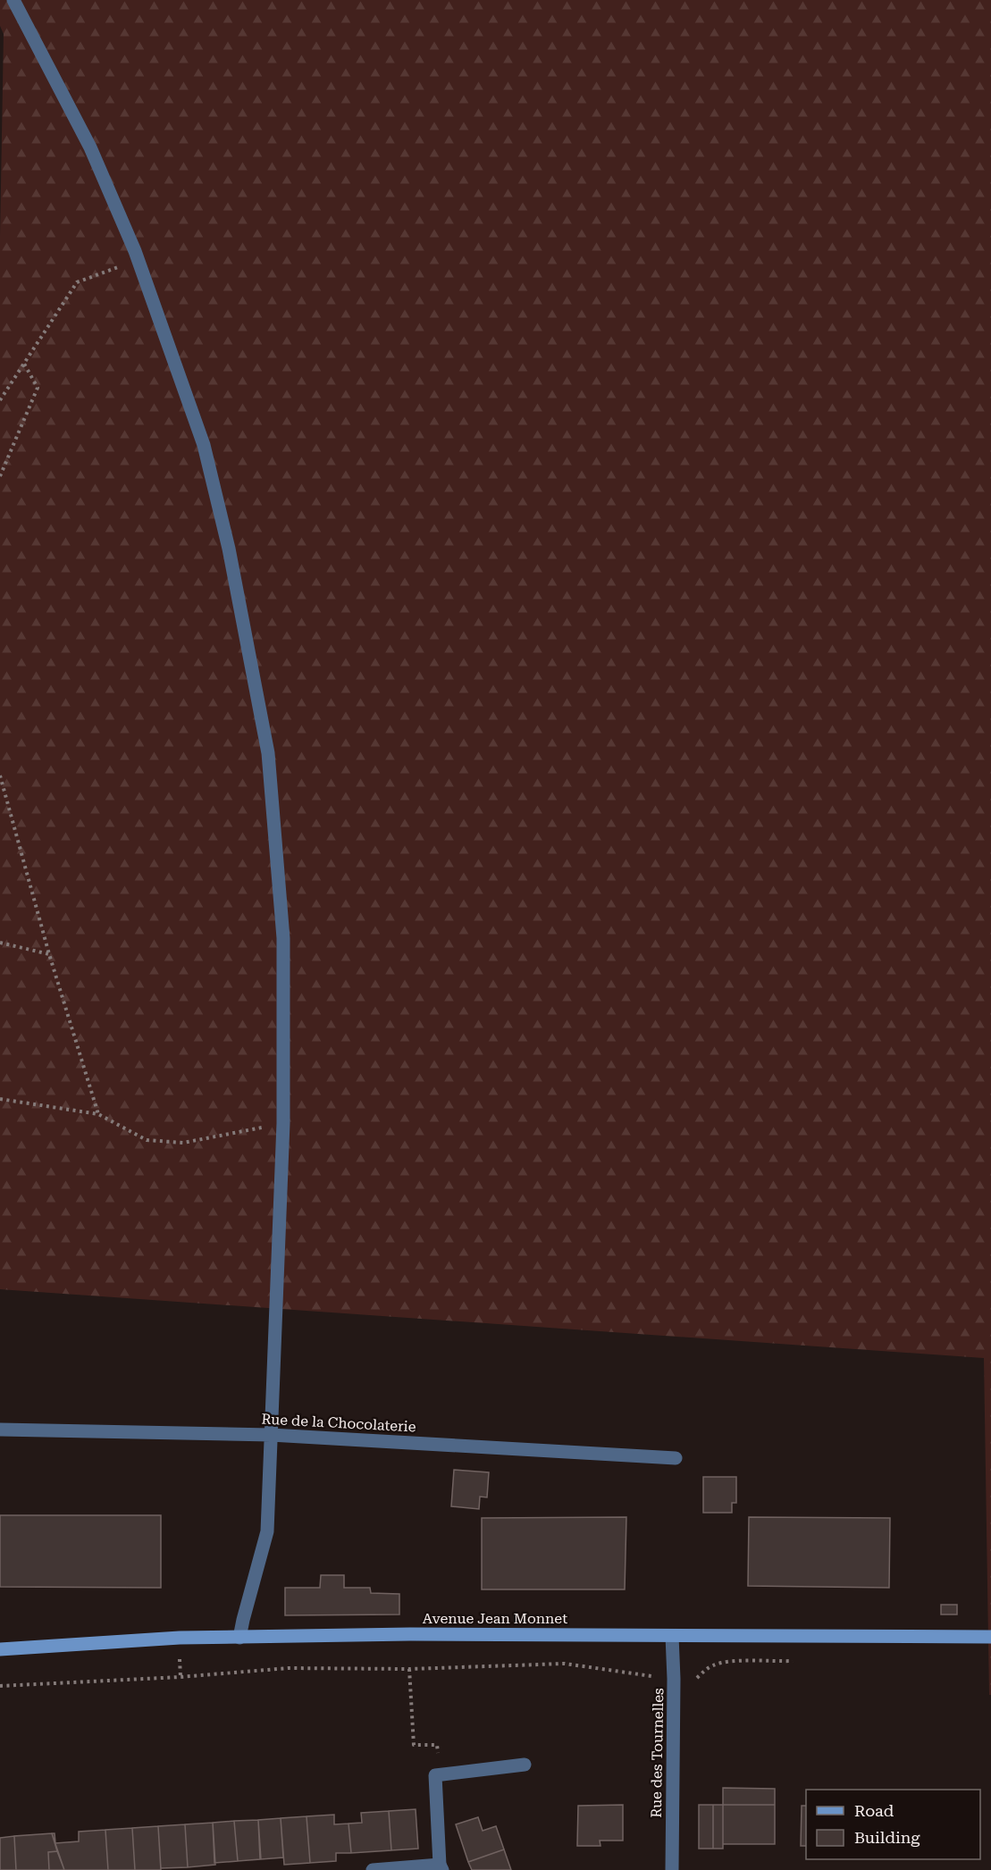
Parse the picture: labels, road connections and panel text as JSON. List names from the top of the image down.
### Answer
{
  "streets": {
    "main road": ["Avenue Jean Monnet"],
    "street": ["Rue de la Chocolaterie", "Rue des Tournelles"]
  },
  "crossings": [
    ["Avenue Jean Monnet", "Rue des Tournelles"]
  ],
  "legend": ["Road", "Building"]
}
